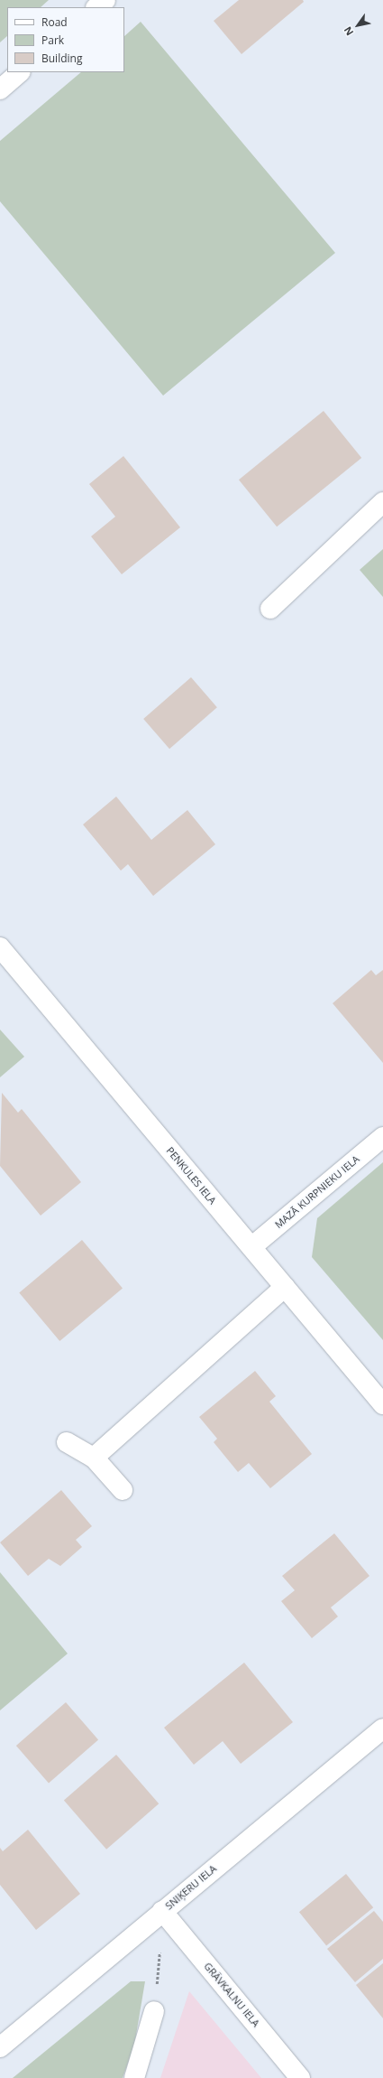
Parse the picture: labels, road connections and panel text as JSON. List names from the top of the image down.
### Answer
{
  "streets": {
    "street": [
      "PENKULES IELA",
      "MAZĀ KURPNIEKU IELA",
      "SNIĶERU IELA",
      "GRĀVKALNU IELA"
    ]
  },
  "crossings": [
    ["PENKULES IELA", "MAZĀ KURPNIEKU IELA"],
    ["SNIĶERU IELA", "GRĀVKALNU IELA"]
  ],
  "legend": ["Road", "Park", "Building"],
  "north": "bottom left"
}
